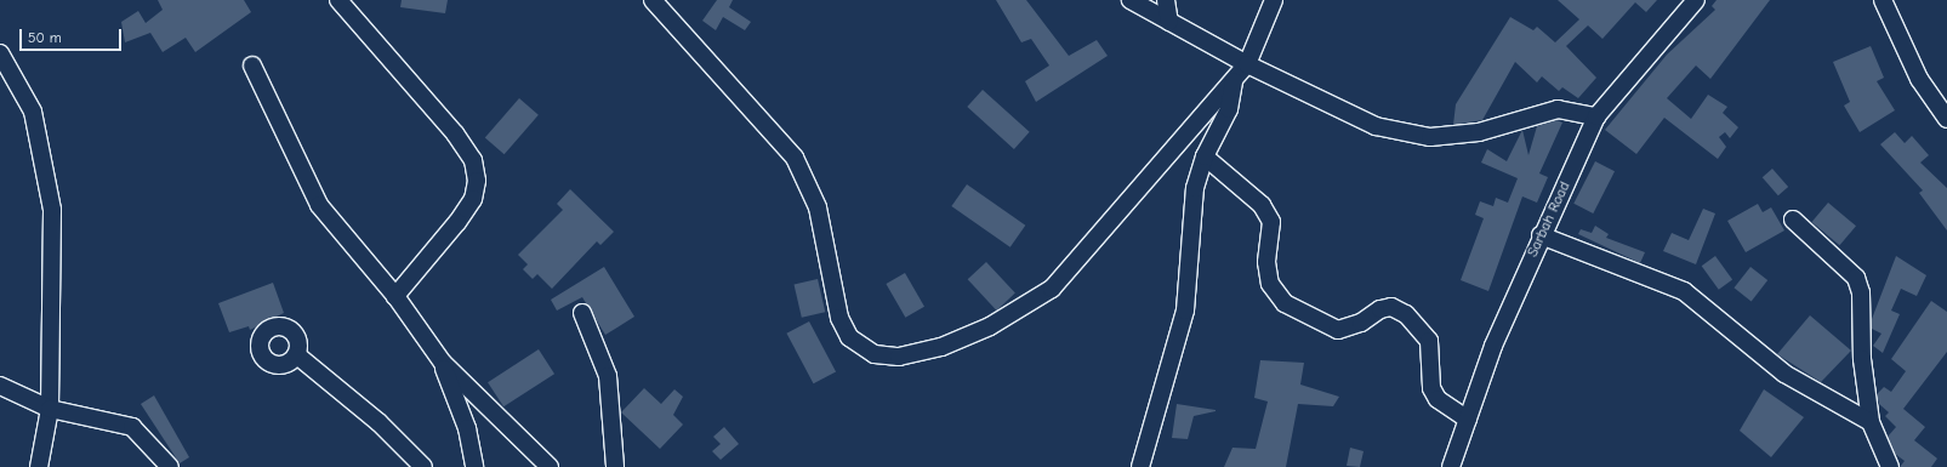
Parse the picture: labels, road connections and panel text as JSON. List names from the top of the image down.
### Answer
{
  "streets": {
    "street": ["Sarbah Road"]
  },
  "scale_bar": "50 m"
}
